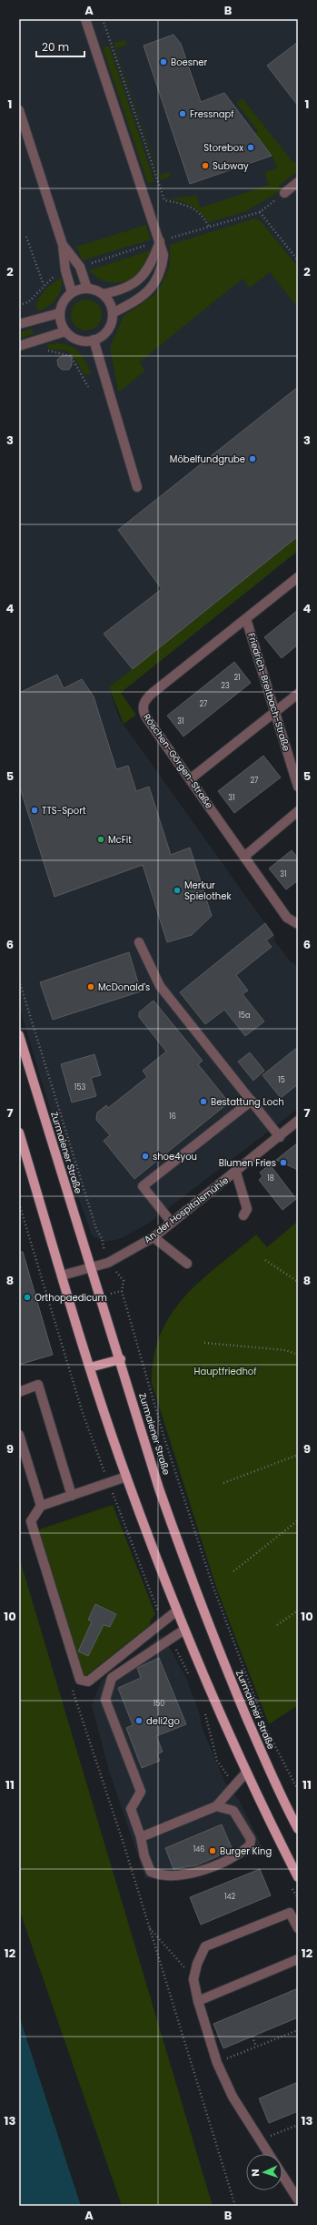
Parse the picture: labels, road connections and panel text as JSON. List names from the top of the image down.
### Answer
{
  "streets": {
    "main road": ["Zurmaiener Straße"],
    "street": ["Friedrich-Breitbach-Straße", "Röschen-Görgen-Straße", "An der Hospitalsmühle"]
  },
  "crossings": [
    ["Friedrich-Breitbach-Straße", "Röschen-Görgen-Straße"],
    ["Zurmaiener Straße", "An der Hospitalsmühle"]
  ],
  "parks": ["Hauptfriedhof"],
  "places": [
    "Boesner",
    "Fressnapf",
    "Storebox",
    "Subway",
    "Möbelfundgrube",
    "TTS-Sport",
    "McFit",
    "Merkur Spielothek",
    "McDonald's",
    "Bestattung Loch",
    "shoe4you",
    "Blumen Fries",
    "Orthopaedicum",
    "deli2go",
    "Burger King"
  ],
  "house_numbers": [
    "21",
    "23",
    "27",
    "31",
    "27",
    "31",
    "31",
    "15a",
    "15",
    "153",
    "16",
    "18",
    "150",
    "146",
    "142"
  ],
  "scale_bar": "20 m",
  "north": "left",
  "grid": {
    "columns": ["A", "B"],
    "rows": [
      "1",
      "2",
      "3",
      "4",
      "5",
      "6",
      "7",
      "8",
      "9",
      "10",
      "11",
      "12",
      "13"
    ]
  }
}
